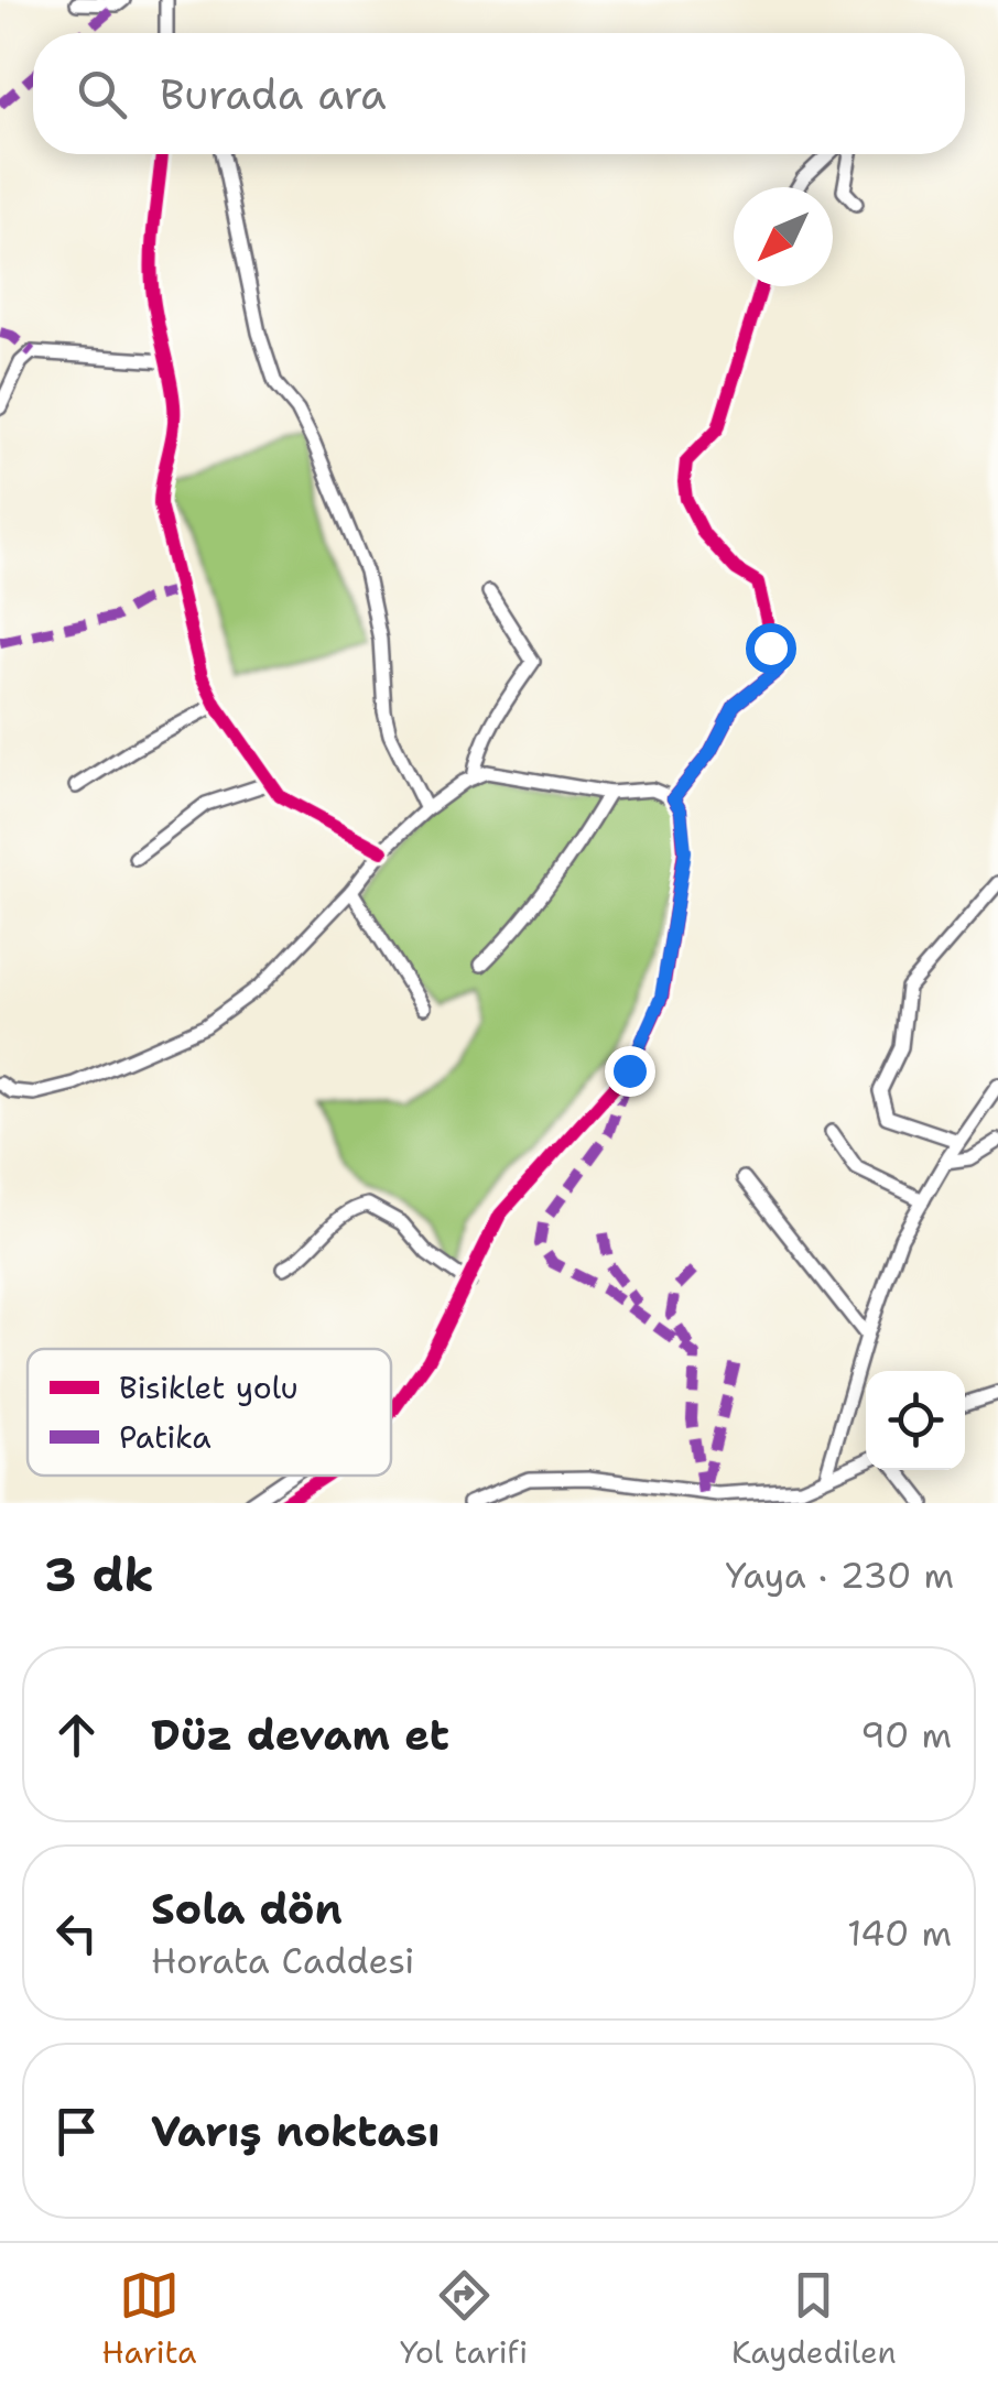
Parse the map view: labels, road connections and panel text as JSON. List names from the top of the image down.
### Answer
{
  "legend": ["Bisiklet yolu", "Patika"],
  "north": "bottom left",
  "page": {
    "search": "Burada ara",
    "heading": ["3 dk", "Yaya · 230 m"],
    "list": [
      ["Düz devam et", "90 m"],
      ["Sola dön", "Horata Caddesi", "140 m"],
      "Varış noktası"
    ],
    "nav": ["Harita", "Yol tarifi", "Kaydedilen"]
  }
}
